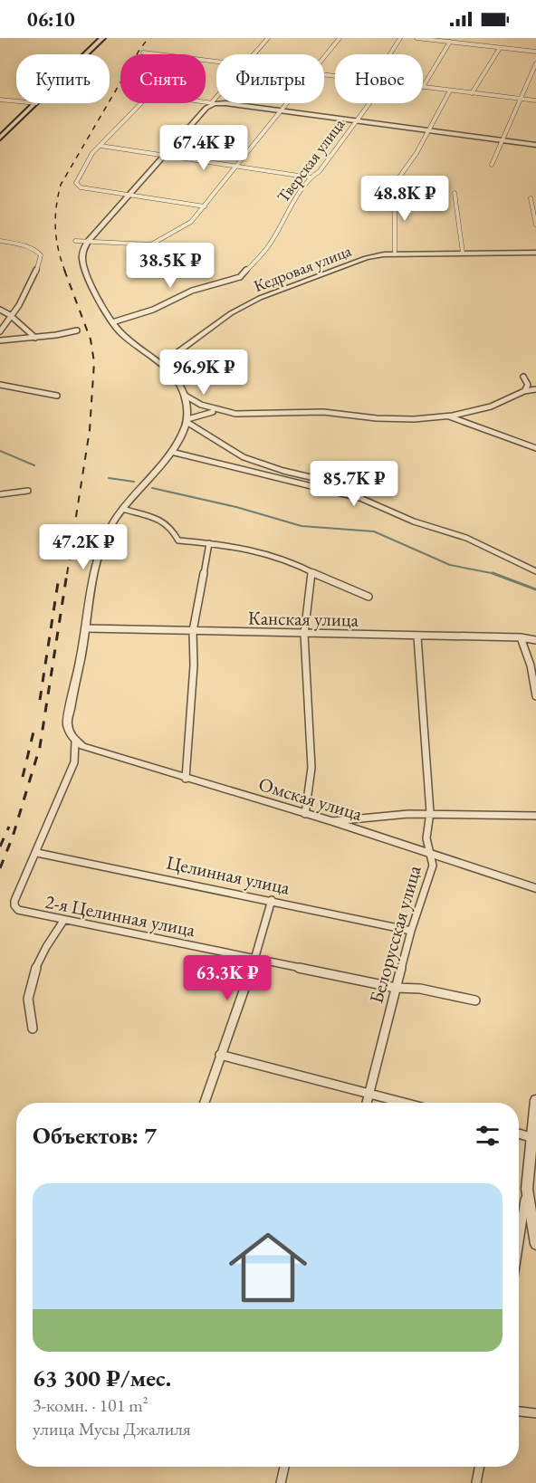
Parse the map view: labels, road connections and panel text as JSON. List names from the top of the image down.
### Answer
{
  "streets": {
    "street": [
      "Тверская улица",
      "Кедровая улица",
      "Канская улица",
      "Омская улица",
      "Целинная улица",
      "2-я Целинная улица",
      "Белорусская улица"
    ]
  },
  "crossings": [
    ["Канская улица", "Белорусская улица"],
    ["Омская улица", "Белорусская улица"],
    ["Целинная улица", "2-я Целинная улица"],
    ["Целинная улица", "Белорусская улица"],
    ["2-я Целинная улица", "Белорусская улица"]
  ],
  "page": {
    "status": "06:10",
    "chip": [
      "Купить",
      "Снять",
      "Фильтры",
      "Новое"
    ],
    "price": [
      "67.4K ₽",
      "48.8K ₽",
      "38.5K ₽",
      "96.9K ₽",
      "85.7K ₽",
      "47.2K ₽",
      "63.3K ₽"
    ],
    "heading": "Объектов: 7",
    "list": [
      {
        "name": "63 300 ₽/мес.",
        "note": "3-комн. · 101 m² · улица Мусы Джалиля"
      }
    ]
  }
}
